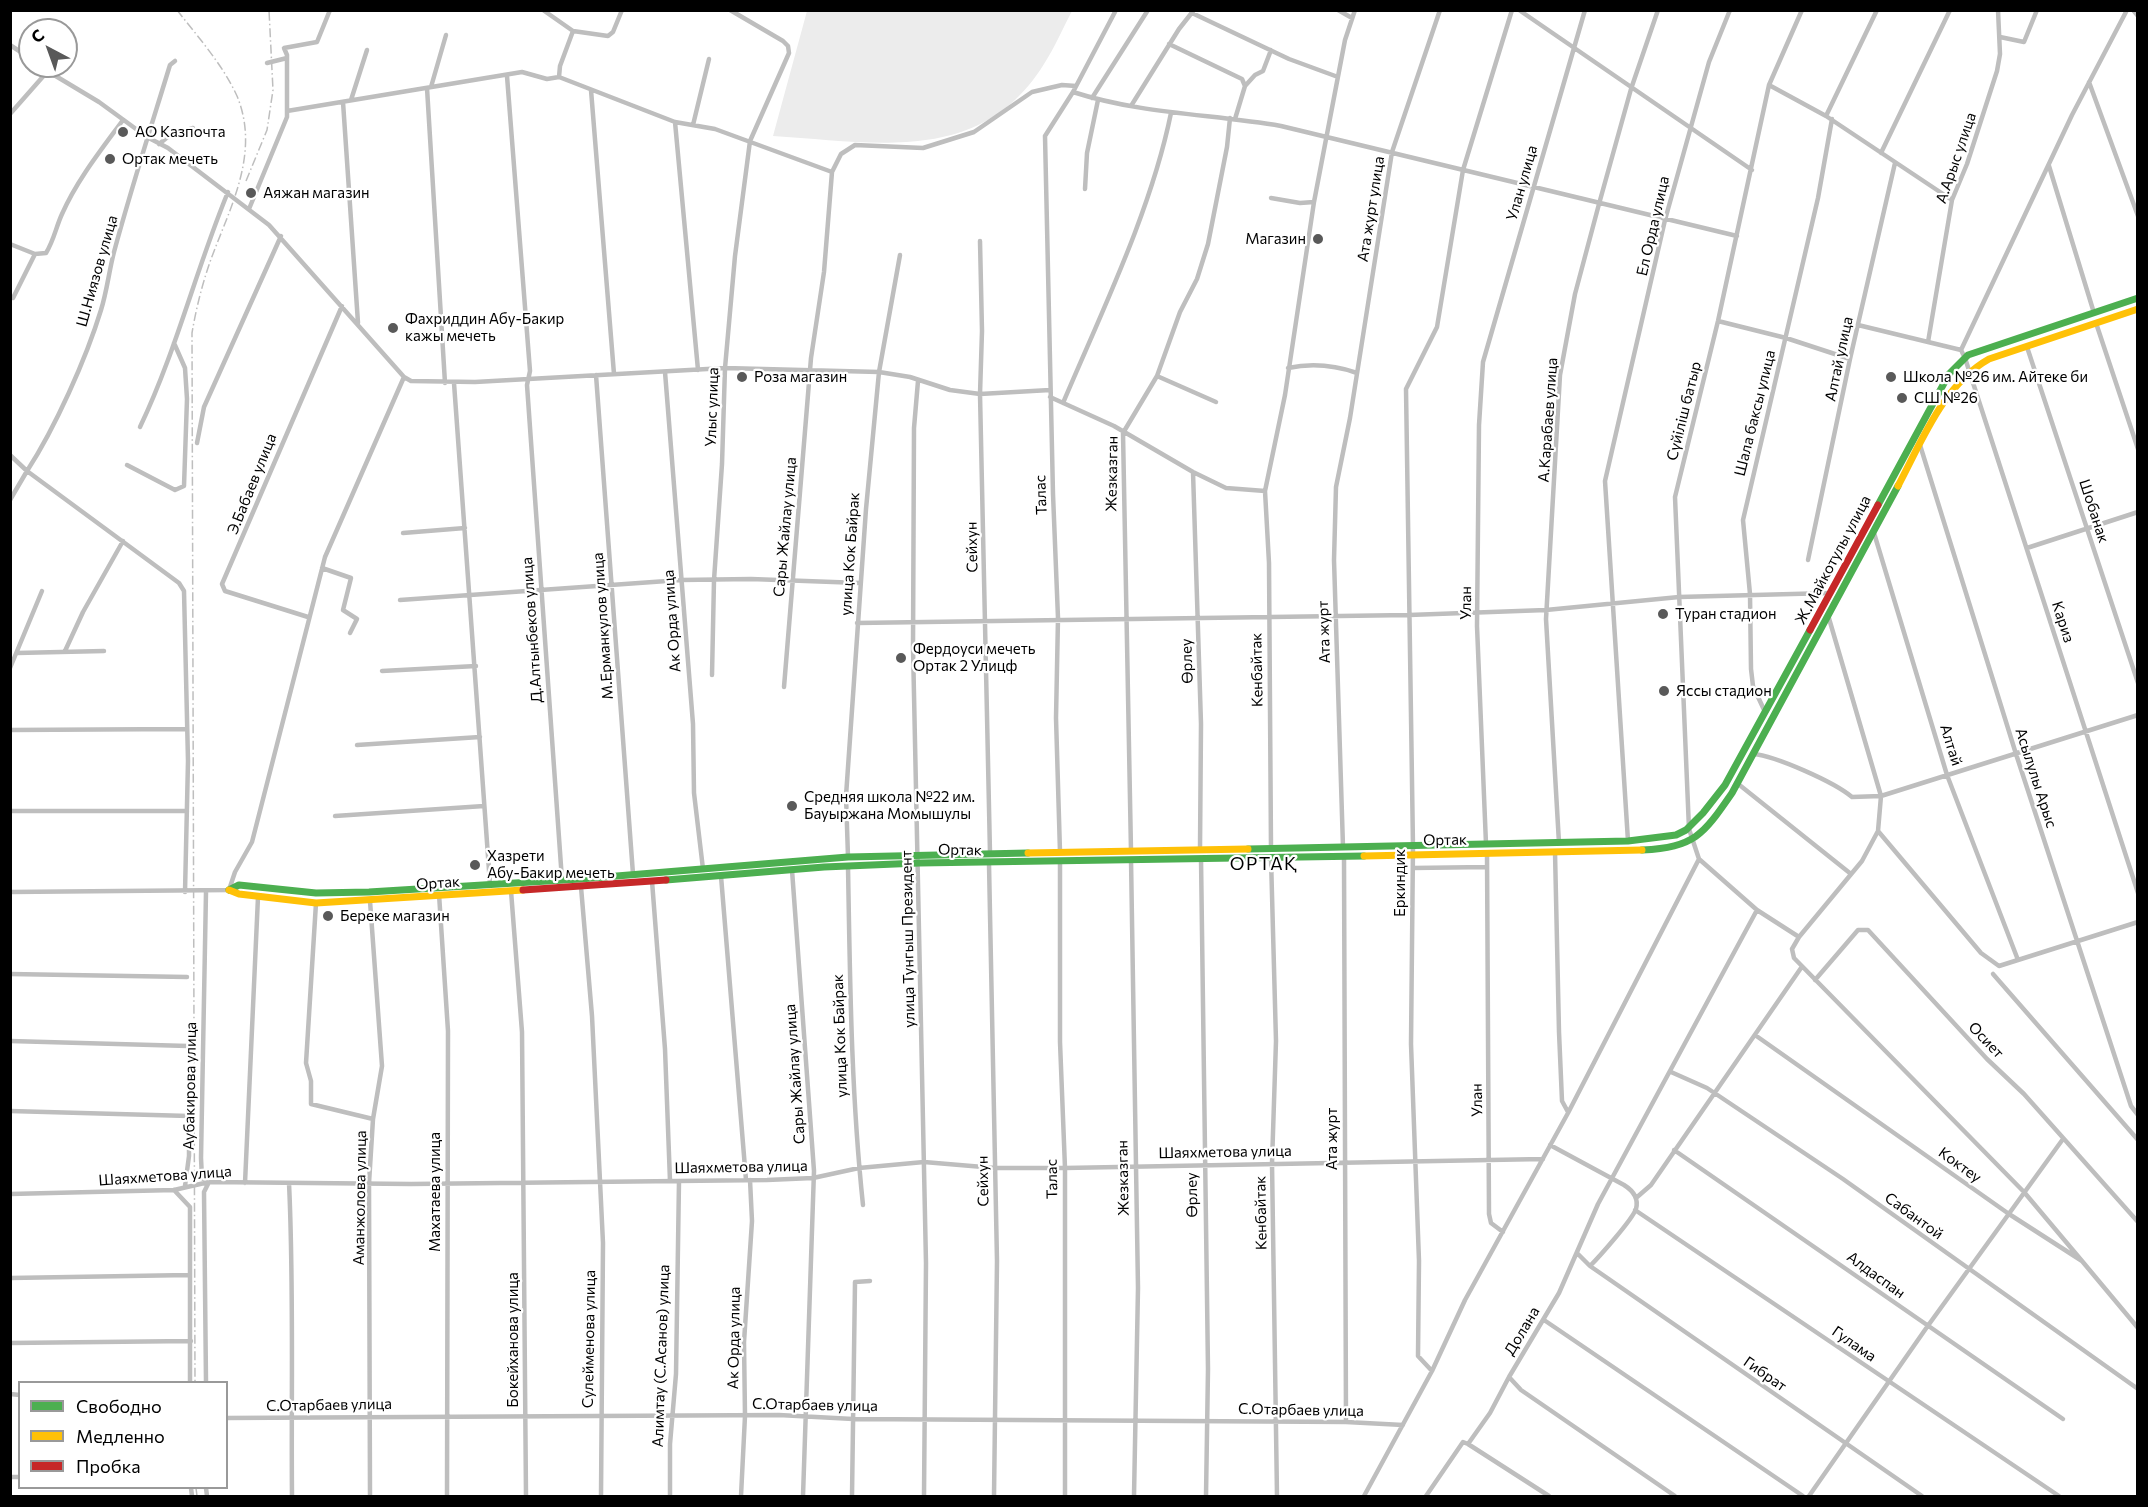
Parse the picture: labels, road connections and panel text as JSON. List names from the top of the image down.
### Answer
{
  "streets": {
    "street": [
      "А.Арыс улица",
      "Улан улица",
      "Ата журт улица",
      "Ел Орда улица",
      "Ш.Ниязов улица",
      "Алтай улица",
      "Улыс улица",
      "Сүйіліш батыр",
      "Шала баксы улица",
      "А.Карабаев улица",
      "Жезказган",
      "Э.Бабаев улица",
      "Талас",
      "Шобанак",
      "Сары Жайлау улица",
      "Сейхун",
      "улица Кок Байрак",
      "Ж.Майкотулы улица",
      "Улан",
      "Ак Орда улица",
      "Кариз",
      "М.Ерманкулов улица",
      "Д.Алтынбеков улица",
      "Ата журт",
      "Өрлеу",
      "Кенбайтак",
      "Алтай",
      "Асылулы Арыс",
      "Ортак",
      "Еркиндик",
      "улица Тунгыш Президент",
      "Осиет",
      "Аубакирова улица",
      "Шаяхметова улица",
      "Коктеу",
      "Махатаева улица",
      "Аманжолова улица",
      "Сабантой",
      "Алдаспан",
      "Долана",
      "Сулейменова улица",
      "Бокейханова улица",
      "Гулама",
      "Алимтау (С.Асанов) улица",
      "Гибрат",
      "С.Отарбаев улица"
    ]
  },
  "crossings": [
    ["Улан улица", "Улан"],
    ["Ата журт улица", "Ата журт"],
    ["Ел Орда улица", "Ортак"],
    ["Сүйіліш батыр", "Ж.Майкотулы улица"],
    ["Сүйіліш батыр", "Ортак"],
    ["Шала баксы улица", "Ж.Майкотулы улица"],
    ["А.Карабаев улица", "Ортак"],
    ["Жезказган", "Ортак"],
    ["Жезказган", "Шаяхметова улица"],
    ["Жезказган", "С.Отарбаев улица"],
    ["Талас", "Ортак"],
    ["Талас", "Шаяхметова улица"],
    ["Талас", "С.Отарбаев улица"],
    ["Шобанак", "Ж.Майкотулы улица"],
    ["Сары Жайлау улица", "Ортак"],
    ["Сары Жайлау улица", "Шаяхметова улица"],
    ["Сары Жайлау улица", "С.Отарбаев улица"],
    ["Сейхун", "Ортак"],
    ["Сейхун", "Шаяхметова улица"],
    ["Сейхун", "С.Отарбаев улица"],
    ["улица Кок Байрак", "Ортак"],
    ["улица Кок Байрак", "Шаяхметова улица"],
    ["Ж.Майкотулы улица", "Кариз"],
    ["Ж.Майкотулы улица", "Алтай"],
    ["Ж.Майкотулы улица", "Асылулы Арыс"],
    ["Ж.Майкотулы улица", "Ортак"],
    ["Улан", "Ортак"],
    ["Улан", "Шаяхметова улица"],
    ["Ак Орда улица", "Ортак"],
    ["Ак Орда улица", "Шаяхметова улица"],
    ["Ак Орда улица", "С.Отарбаев улица"],
    ["М.Ерманкулов улица", "Ортак"],
    ["Д.Алтынбеков улица", "Ортак"],
    ["Ата журт", "Ортак"],
    ["Ата журт", "Шаяхметова улица"],
    ["Ата журт", "С.Отарбаев улица"],
    ["Өрлеу", "Ортак"],
    ["Өрлеу", "Шаяхметова улица"],
    ["Өрлеу", "С.Отарбаев улица"],
    ["Кенбайтак", "Ортак"],
    ["Кенбайтак", "Шаяхметова улица"],
    ["Кенбайтак", "С.Отарбаев улица"],
    ["Ортак", "Еркиндик"],
    ["Ортак", "улица Тунгыш Президент"],
    ["Ортак", "Аубакирова улица"],
    ["Ортак", "Махатаева улица"],
    ["Ортак", "Аманжолова улица"],
    ["Ортак", "Сулейменова улица"],
    ["Ортак", "Бокейханова улица"],
    ["Еркиндик", "Шаяхметова улица"],
    ["улица Тунгыш Президент", "Шаяхметова улица"],
    ["улица Тунгыш Президент", "С.Отарбаев улица"],
    ["Аубакирова улица", "Шаяхметова улица"],
    ["Шаяхметова улица", "Махатаева улица"],
    ["Шаяхметова улица", "Аманжолова улица"],
    ["Шаяхметова улица", "Сулейменова улица"],
    ["Шаяхметова улица", "Бокейханова улица"],
    ["Шаяхметова улица", "Алимтау (С.Асанов) улица"],
    ["Махатаева улица", "С.Отарбаев улица"],
    ["Аманжолова улица", "С.Отарбаев улица"],
    ["Сабантой", "Долана"],
    ["Долана", "Гибрат"],
    ["Сулейменова улица", "С.Отарбаев улица"],
    ["Бокейханова улица", "С.Отарбаев улица"],
    ["Алимтау (С.Асанов) улица", "С.Отарбаев улица"]
  ],
  "districts": ["ОРТАҚ"],
  "places": [
    "АО Казпочта",
    "Ортак мечеть",
    "Аяжан магазин",
    "Магазин",
    "Фахриддин Абу-Бакир кажы мечеть",
    "Роза магазин",
    "Школа №26 им. Айтеке би",
    "СШ №26",
    "Туран стадион",
    "Фердоуси мечеть Ортак 2 Улицф",
    "Яссы стадион",
    "Средняя школа №22 им. Бауыржана Момышулы",
    "Хазрети Абу-Бакир мечеть",
    "Береке магазин"
  ],
  "legend": ["Свободно", "Медленно", "Пробка"],
  "north": "top left"
}
